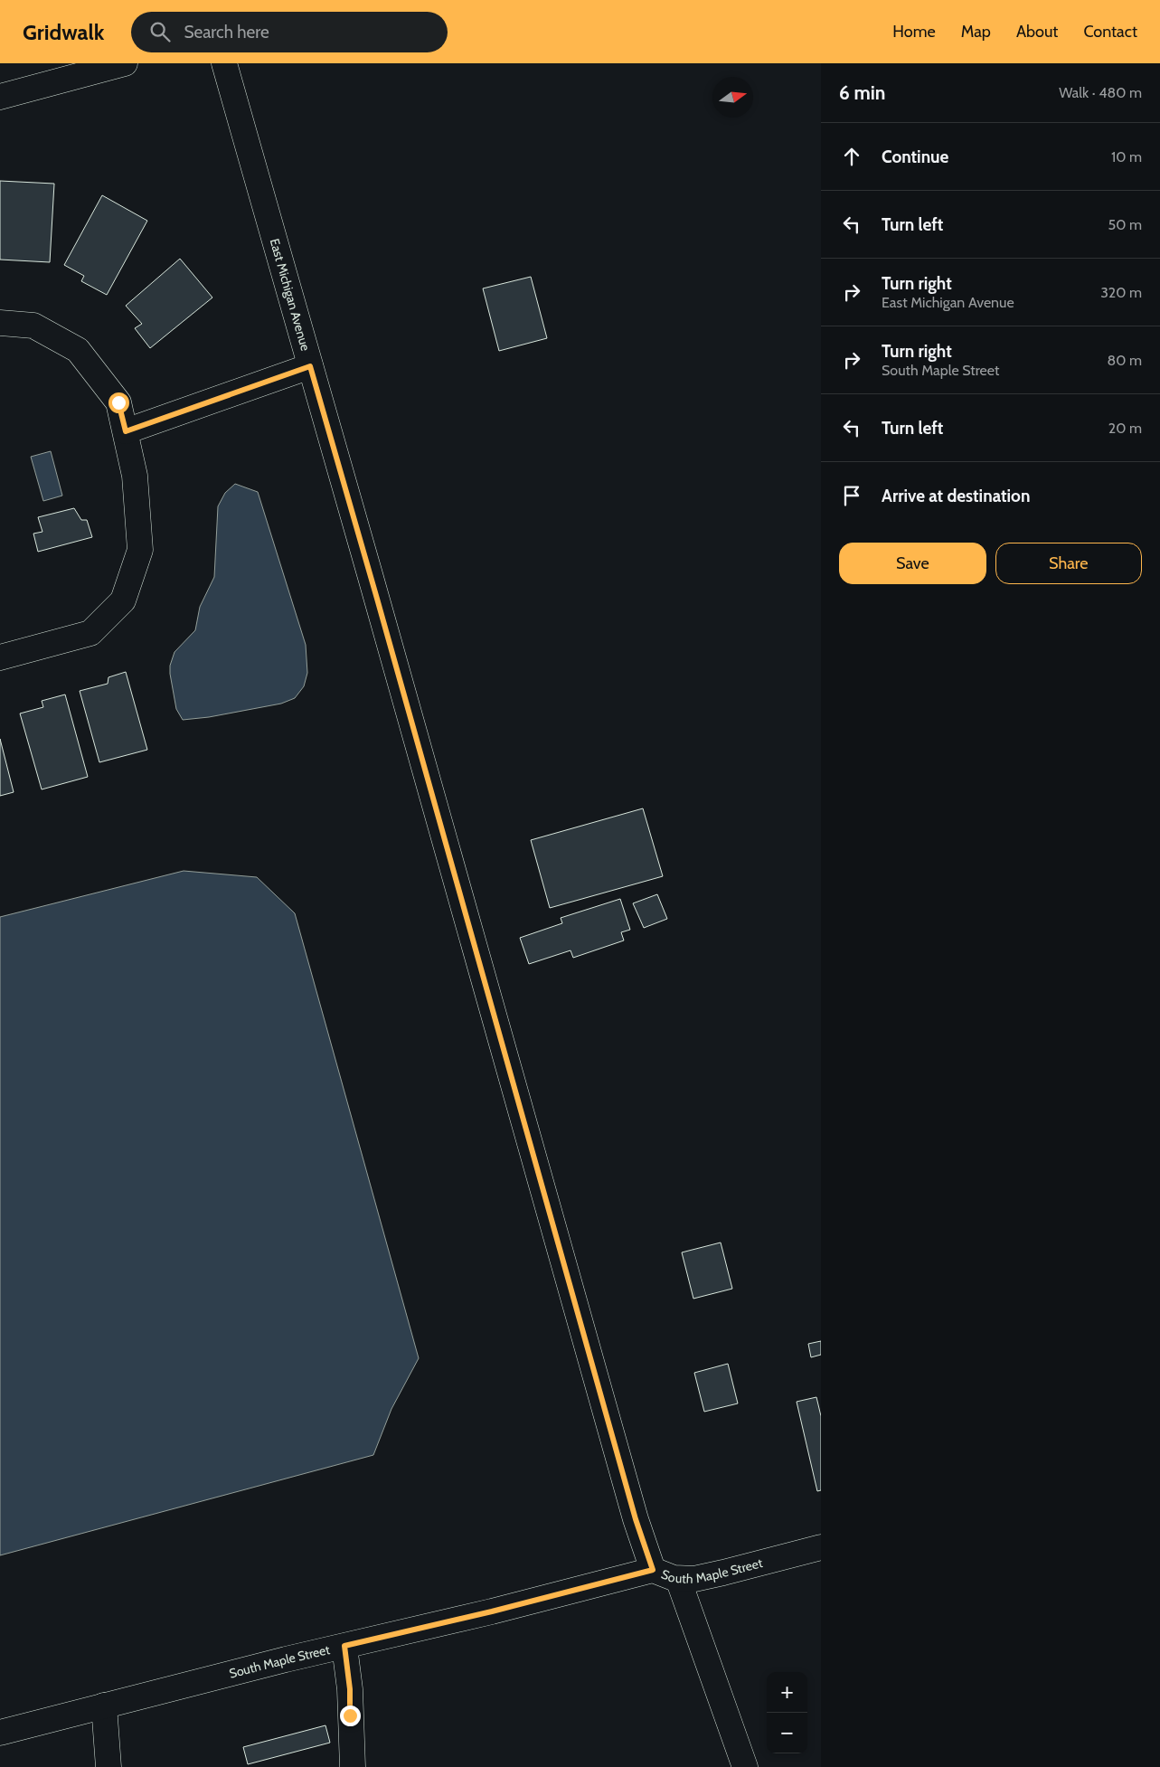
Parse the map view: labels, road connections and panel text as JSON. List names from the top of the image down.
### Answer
{
  "streets": {
    "street": ["East Michigan Avenue", "South Maple Street"]
  },
  "crossings": [
    ["East Michigan Avenue", "South Maple Street"]
  ],
  "north": "right",
  "page": {
    "header": "Gridwalk",
    "search": "Search here",
    "nav": [
      "Home",
      "Map",
      "About",
      "Contact"
    ],
    "heading": ["6 min", "Walk · 480 m"],
    "list": [
      ["Continue", "10 m"],
      ["Turn left", "50 m"],
      ["Turn right", "East Michigan Avenue", "320 m"],
      ["Turn right", "South Maple Street", "80 m"],
      ["Turn left", "20 m"],
      "Arrive at destination"
    ],
    "buttons": ["Save", "Share"],
    "map_buttons": ["+", "−"]
  }
}
